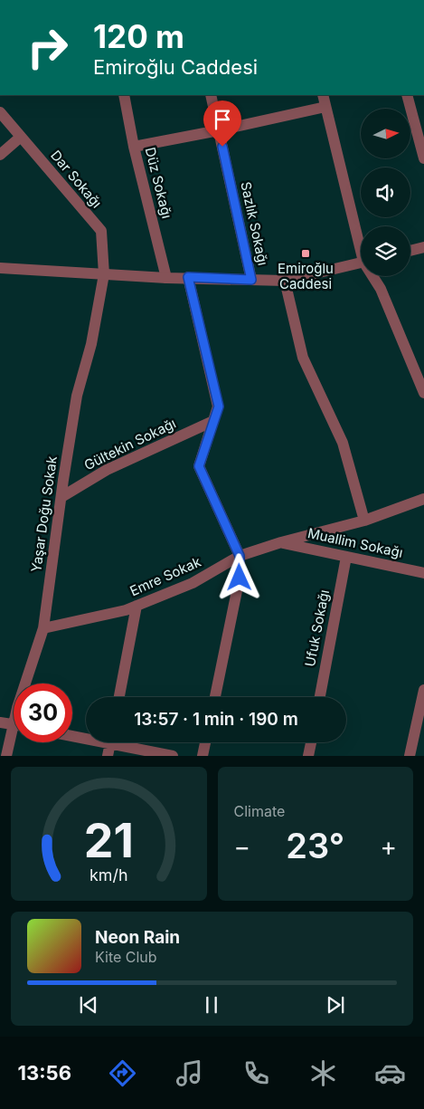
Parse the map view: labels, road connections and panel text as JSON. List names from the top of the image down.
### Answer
{
  "streets": {
    "street": [
      "Dar Sokağı",
      "Düz Sokağı",
      "Sazlık Sokağı",
      "Gültekin Sokağı",
      "Yaşar Doğu Sokak",
      "Muallim Sokağı",
      "Emre Sokak",
      "Ufuk Sokağı"
    ]
  },
  "crossings": [
    ["Dar Sokağı", "Yaşar Doğu Sokak"],
    ["Gültekin Sokağı", "Yaşar Doğu Sokak"],
    ["Yaşar Doğu Sokak", "Emre Sokak"],
    ["Muallim Sokağı", "Emre Sokak"],
    ["Muallim Sokağı", "Ufuk Sokağı"]
  ],
  "places": {
    "transit": ["Emiroğlu Caddesi"]
  },
  "north": "right",
  "page": {
    "turn": ["120 m", "Emiroğlu Caddesi"],
    "limit": "30",
    "trip": "13:57 · 1 min · 190 m",
    "tile": "Climate",
    "heat": ["−", "23°", "+"],
    "song": ["Neon Rain", "Kite Club"],
    "tabs": "13:56",
    "gauge": ["21", "km/h"]
  }
}
